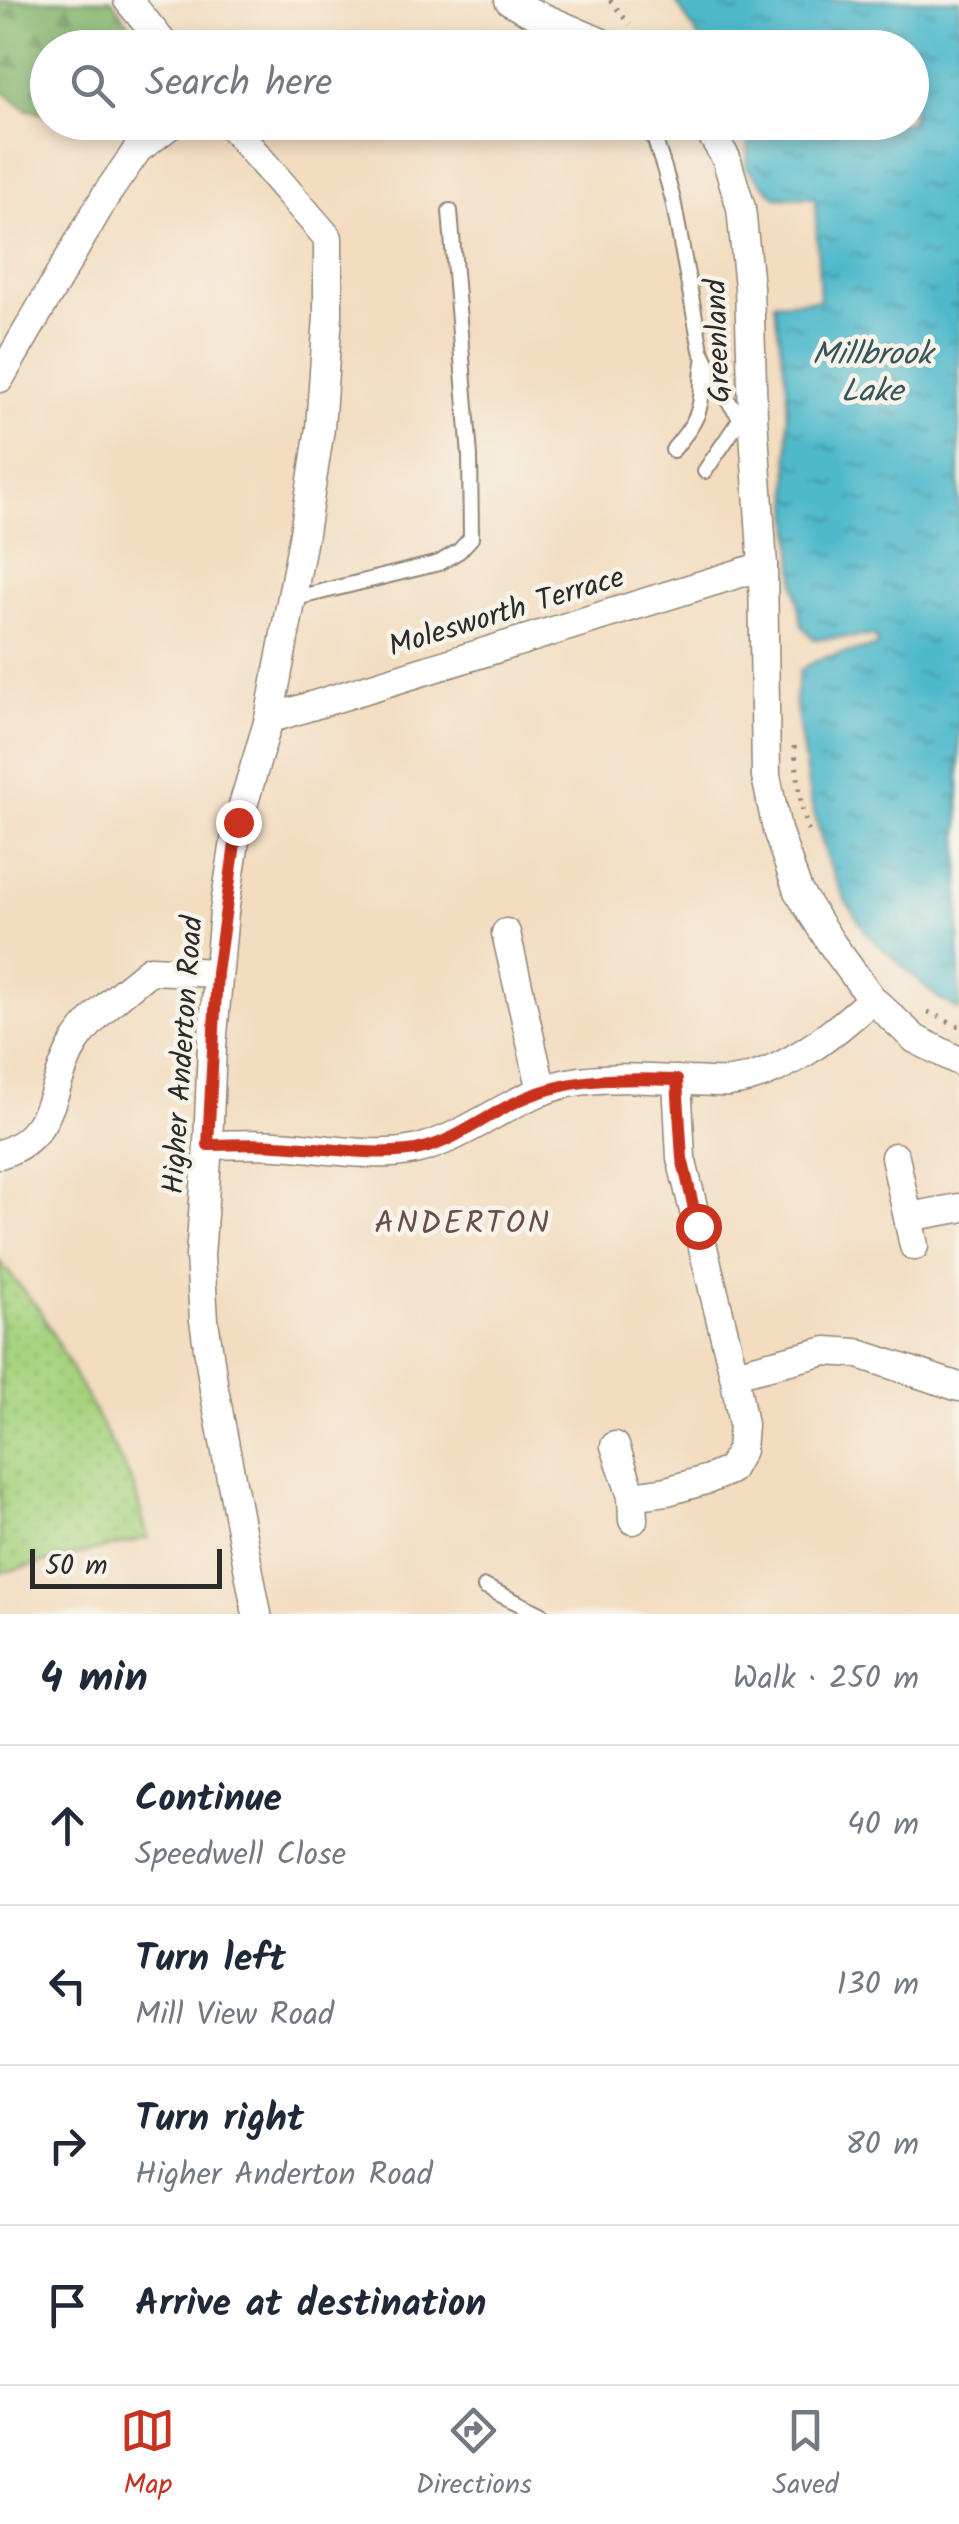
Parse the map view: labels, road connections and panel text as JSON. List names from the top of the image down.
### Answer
{
  "streets": {
    "street": ["Greenland", "Molesworth Terrace", "Higher Anderton Road"]
  },
  "crossings": [
    ["Greenland", "Molesworth Terrace"],
    ["Molesworth Terrace", "Higher Anderton Road"]
  ],
  "districts": ["ANDERTON"],
  "water": ["Millbrook Lake"],
  "scale_bar": "50 m",
  "page": {
    "search": "Search here",
    "scale": "50 m",
    "heading": ["4 min", "Walk · 250 m"],
    "list": [
      ["Continue", "Speedwell Close", "40 m"],
      ["Turn left", "Mill View Road", "130 m"],
      ["Turn right", "Higher Anderton Road", "80 m"],
      "Arrive at destination"
    ],
    "nav": ["Map", "Directions", "Saved"]
  }
}
